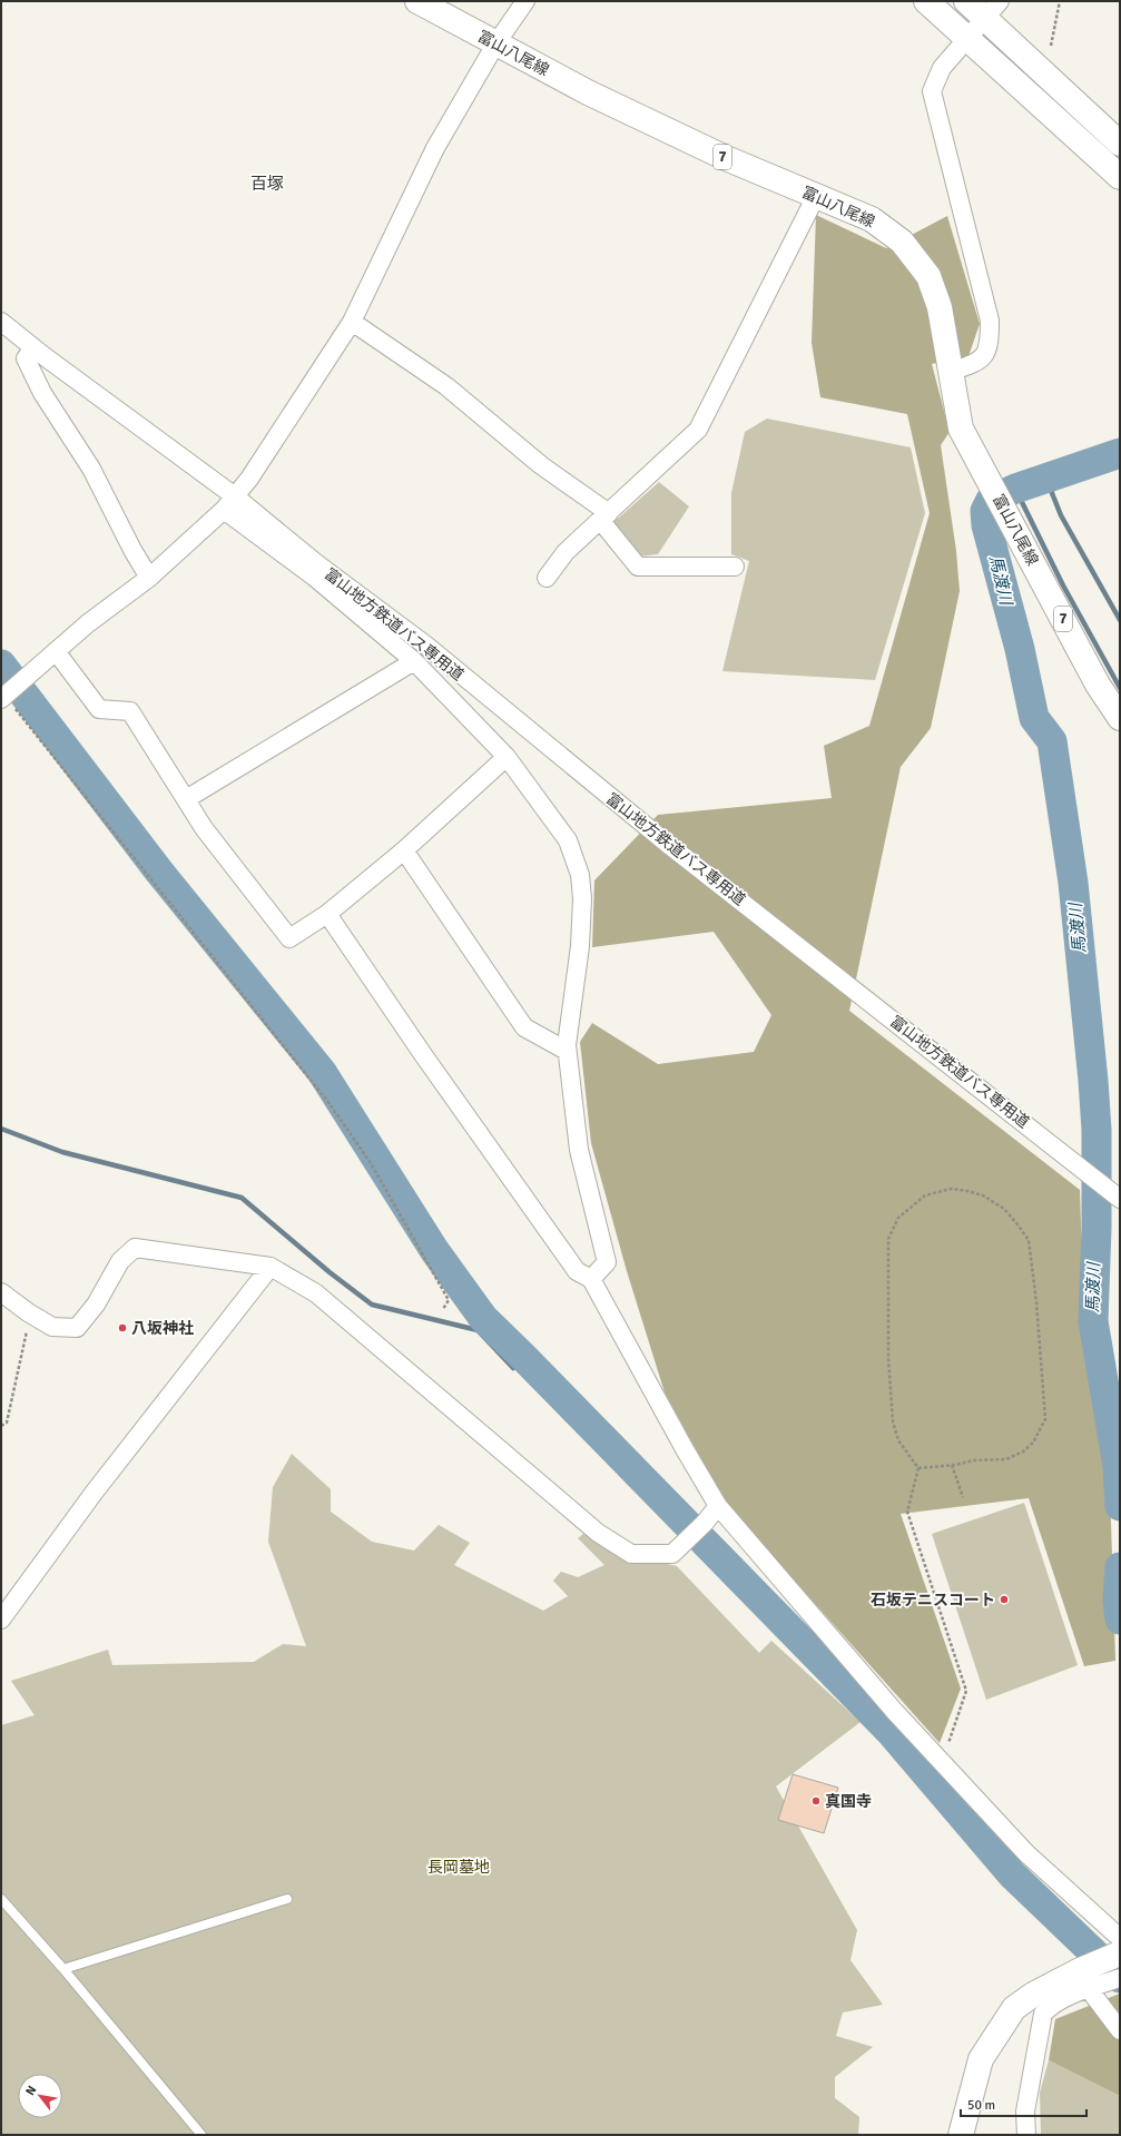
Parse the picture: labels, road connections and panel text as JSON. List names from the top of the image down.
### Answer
{
  "streets": {
    "main road": ["富山八尾線", "7"],
    "street": ["富山地方鉄道バス専用道"]
  },
  "districts": ["百塚"],
  "water": ["馬渡川"],
  "parks": ["長岡墓地"],
  "places": ["八坂神社", "石坂テニスコート", "真国寺"],
  "scale_bar": "50 m",
  "north": "top left"
}
